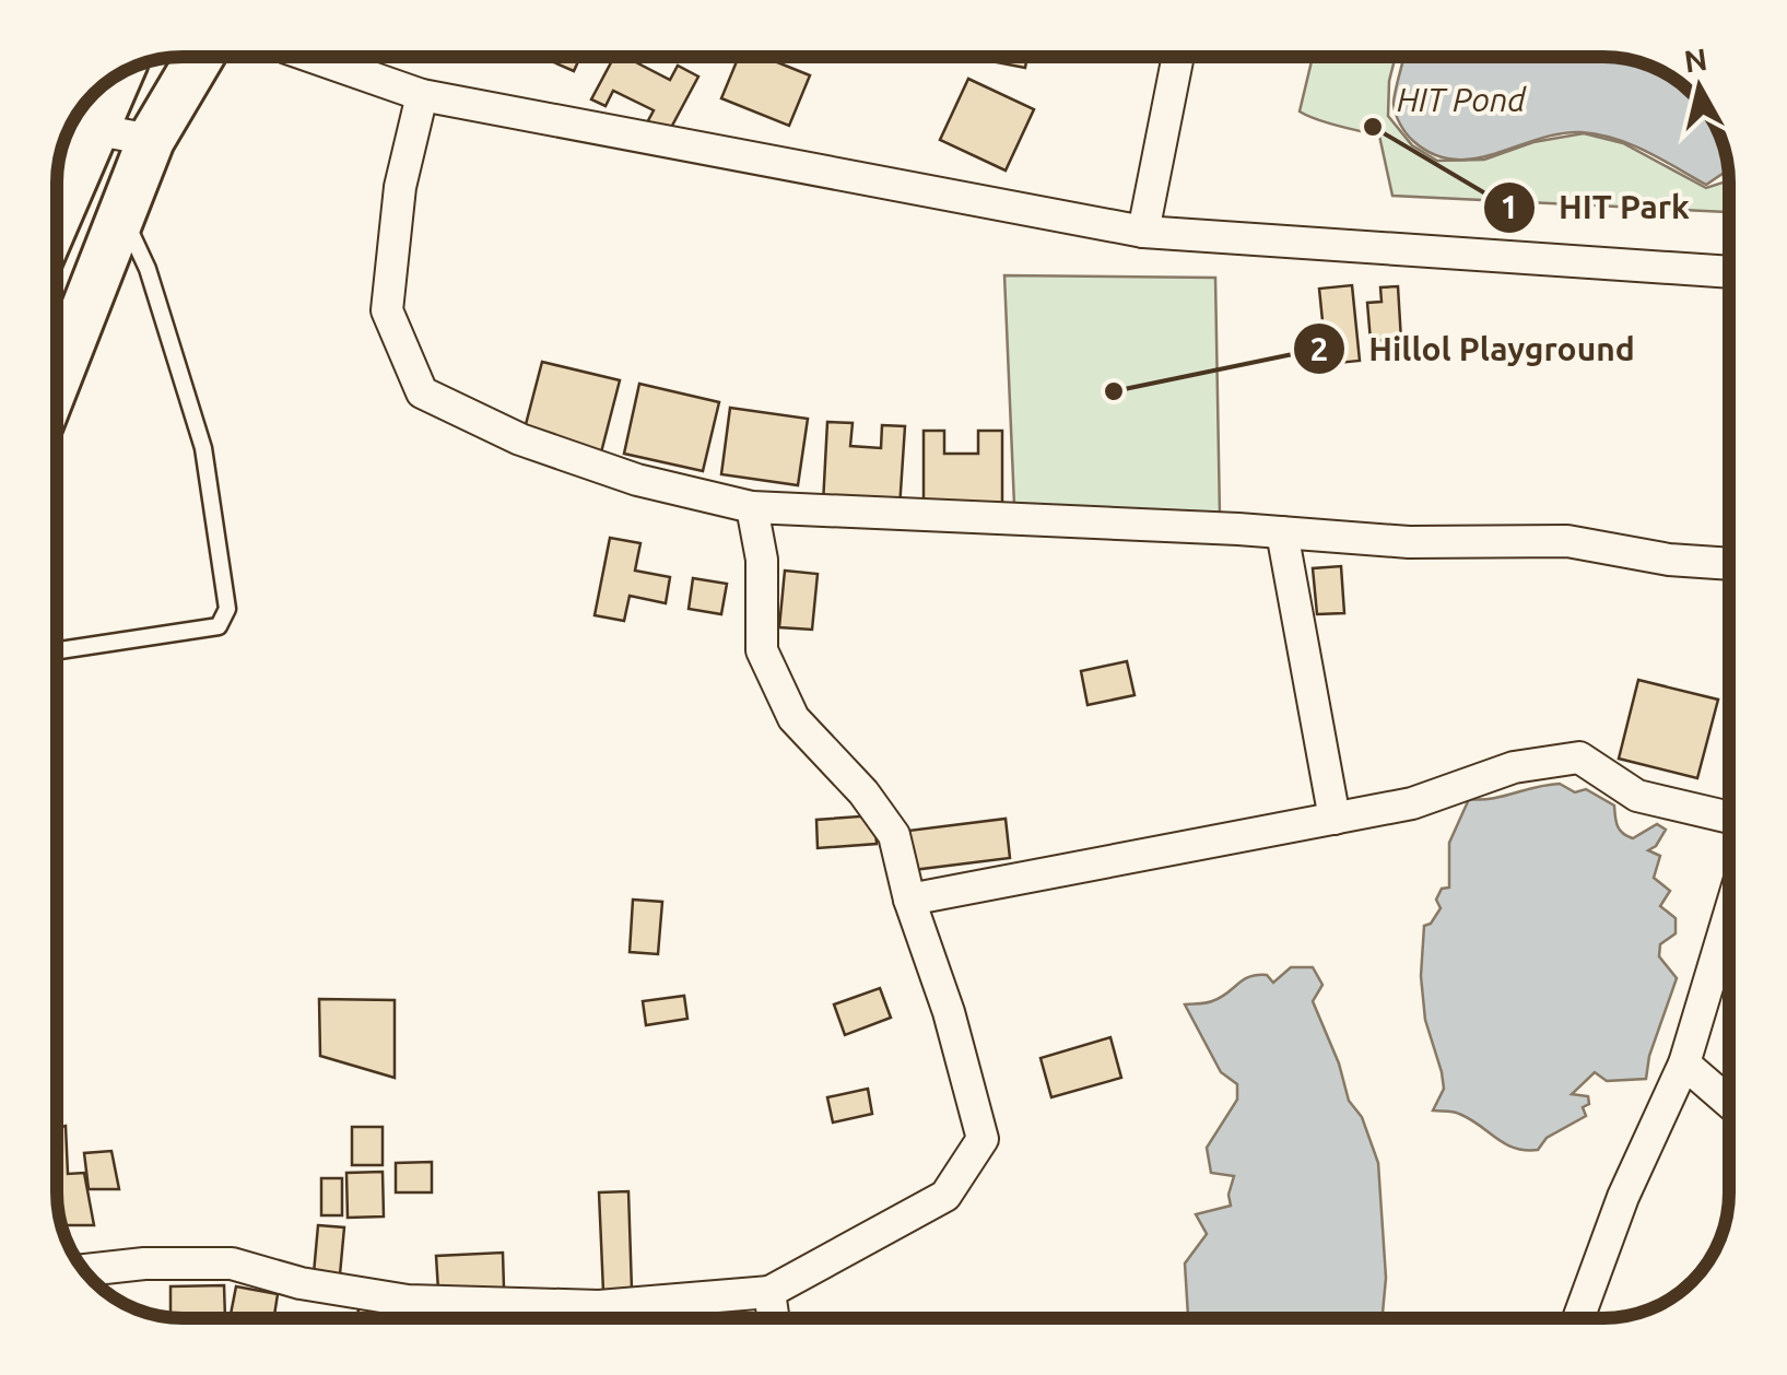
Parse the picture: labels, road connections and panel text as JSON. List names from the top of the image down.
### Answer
{
  "water": ["HIT Pond"],
  "places": ["HIT Park", "Hillol Playground"],
  "north": "top"
}
